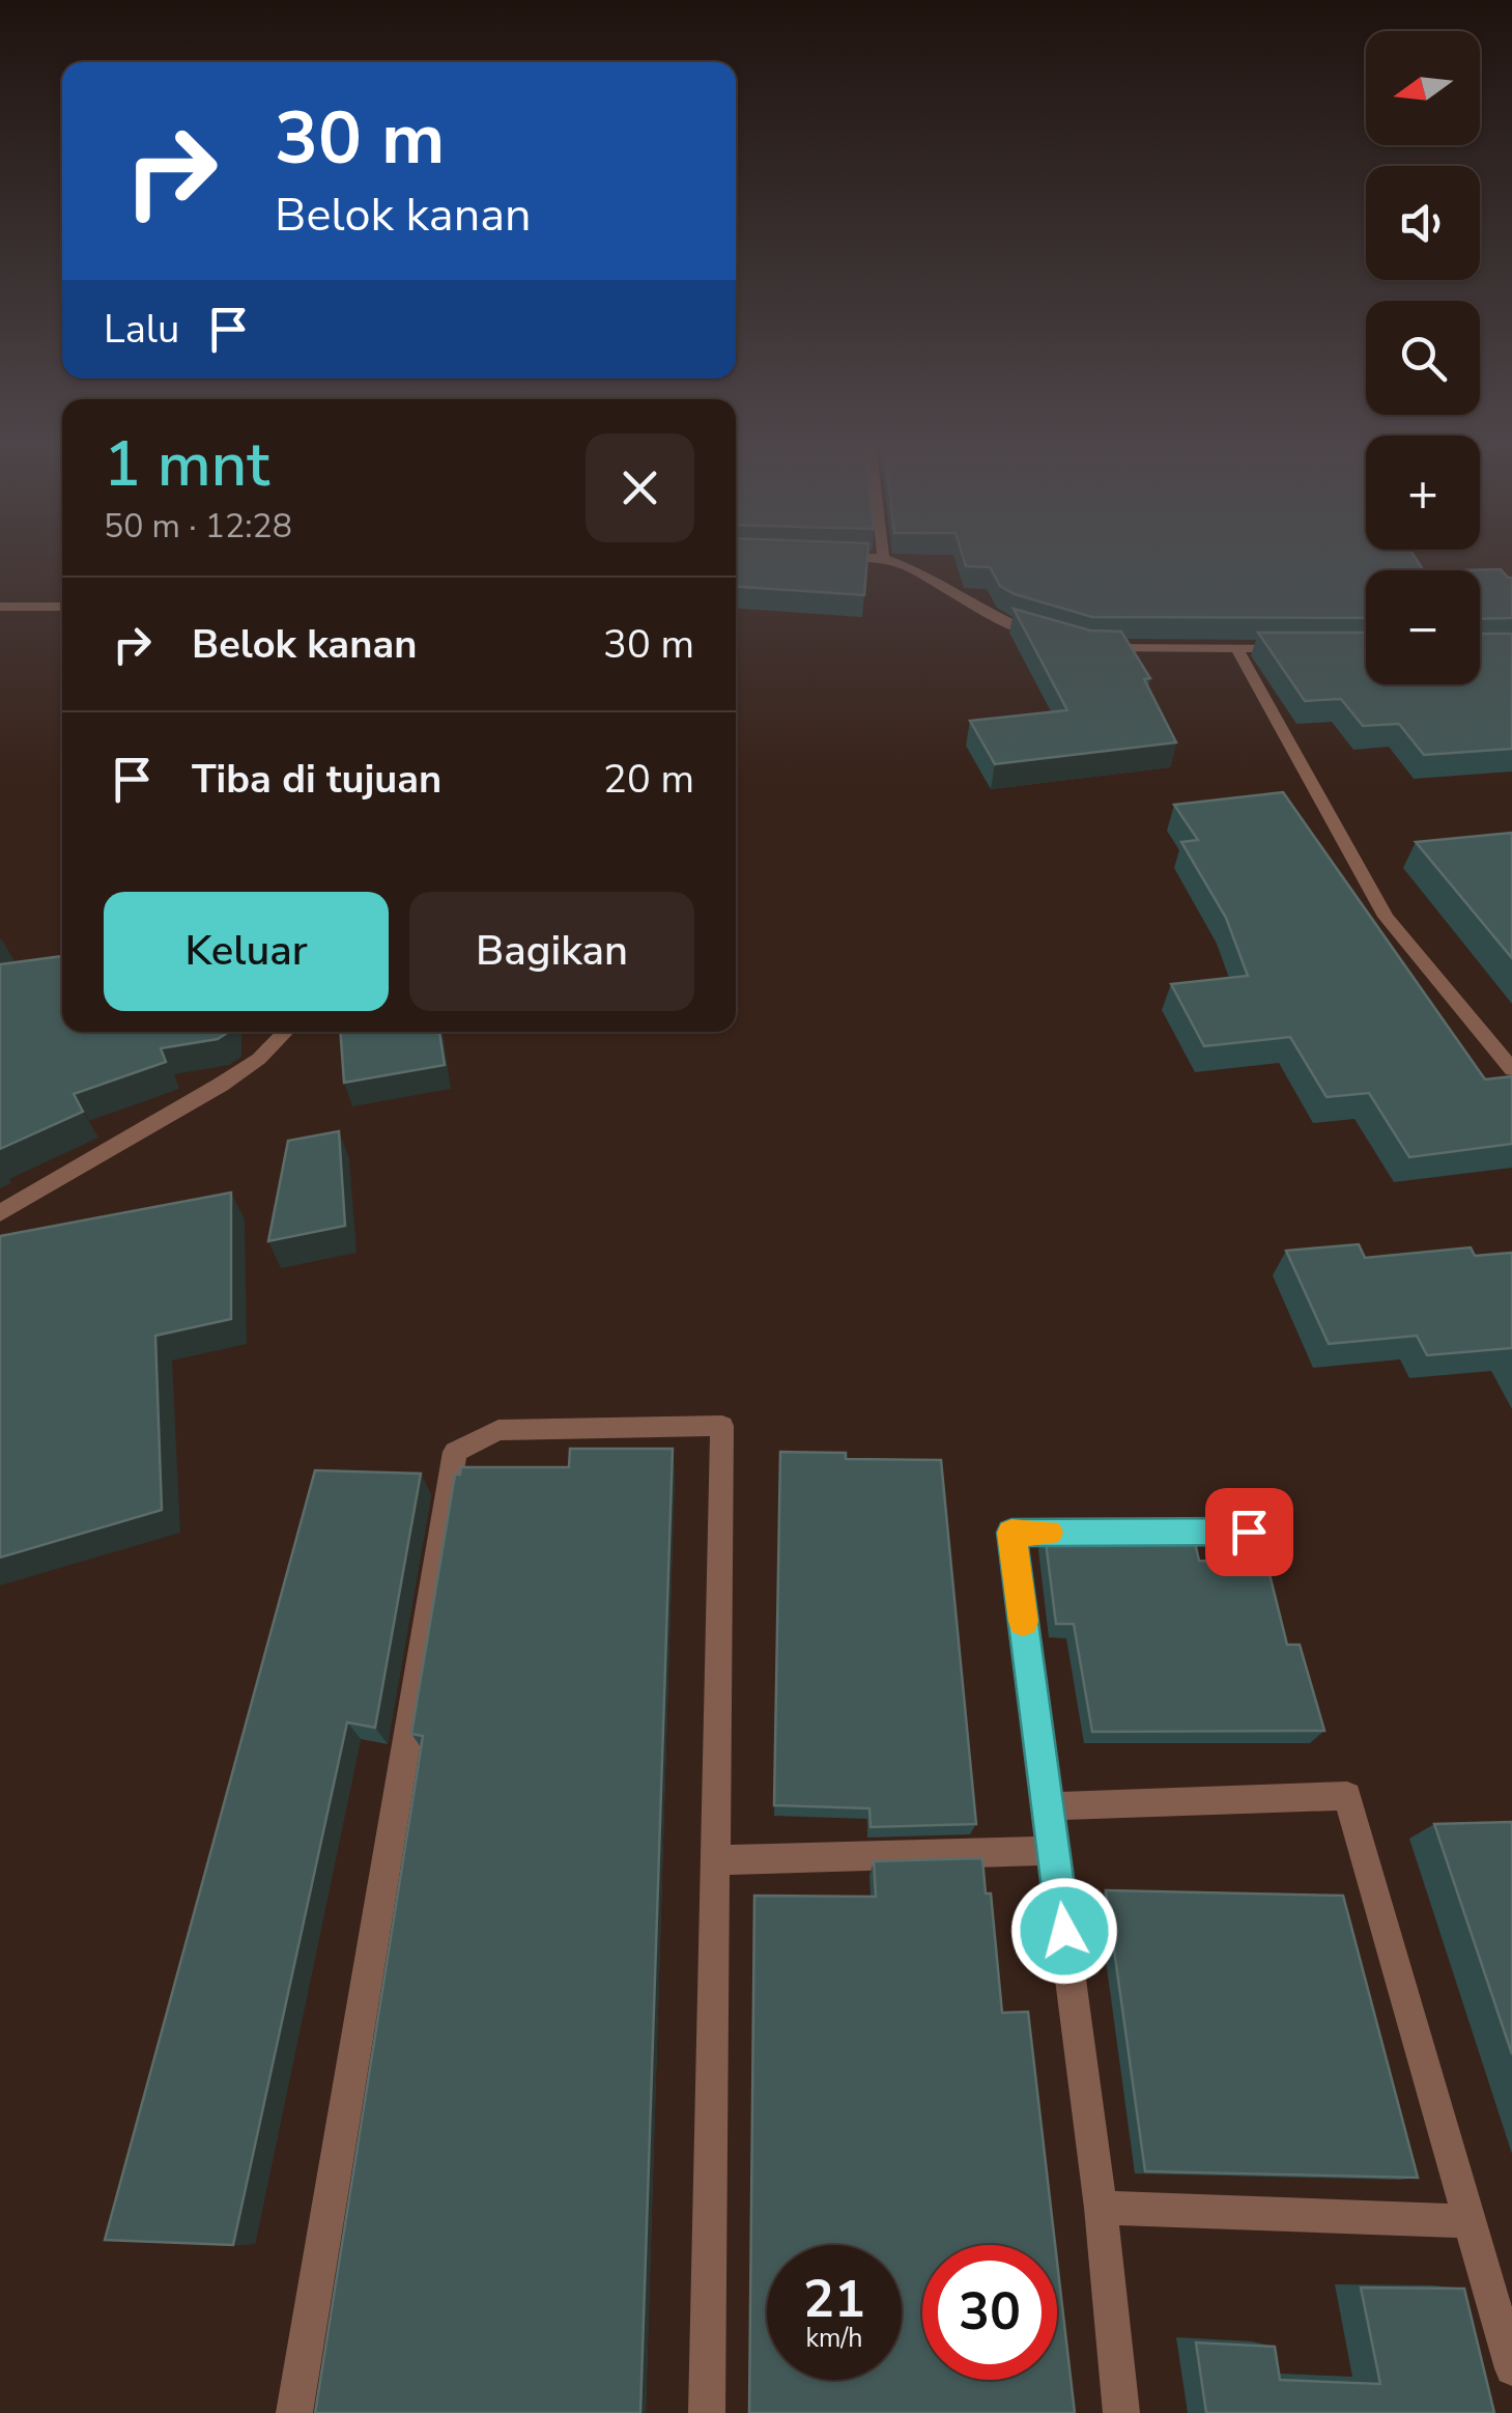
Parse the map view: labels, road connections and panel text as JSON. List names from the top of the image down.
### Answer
{
  "north": "left",
  "page": {
    "map_buttons": ["+", "−"],
    "turn": ["30 m", "Belok kanan"],
    "then": "Lalu",
    "heading": ["1 mnt", "50 m · 12:28"],
    "list": [
      {
        "name": "Belok kanan",
        "value": "30 m"
      },
      {
        "name": "Tiba di tujuan",
        "value": "20 m"
      }
    ],
    "buttons": ["Keluar", "Bagikan"],
    "speed": "21 km/h",
    "limit": "30"
  }
}
